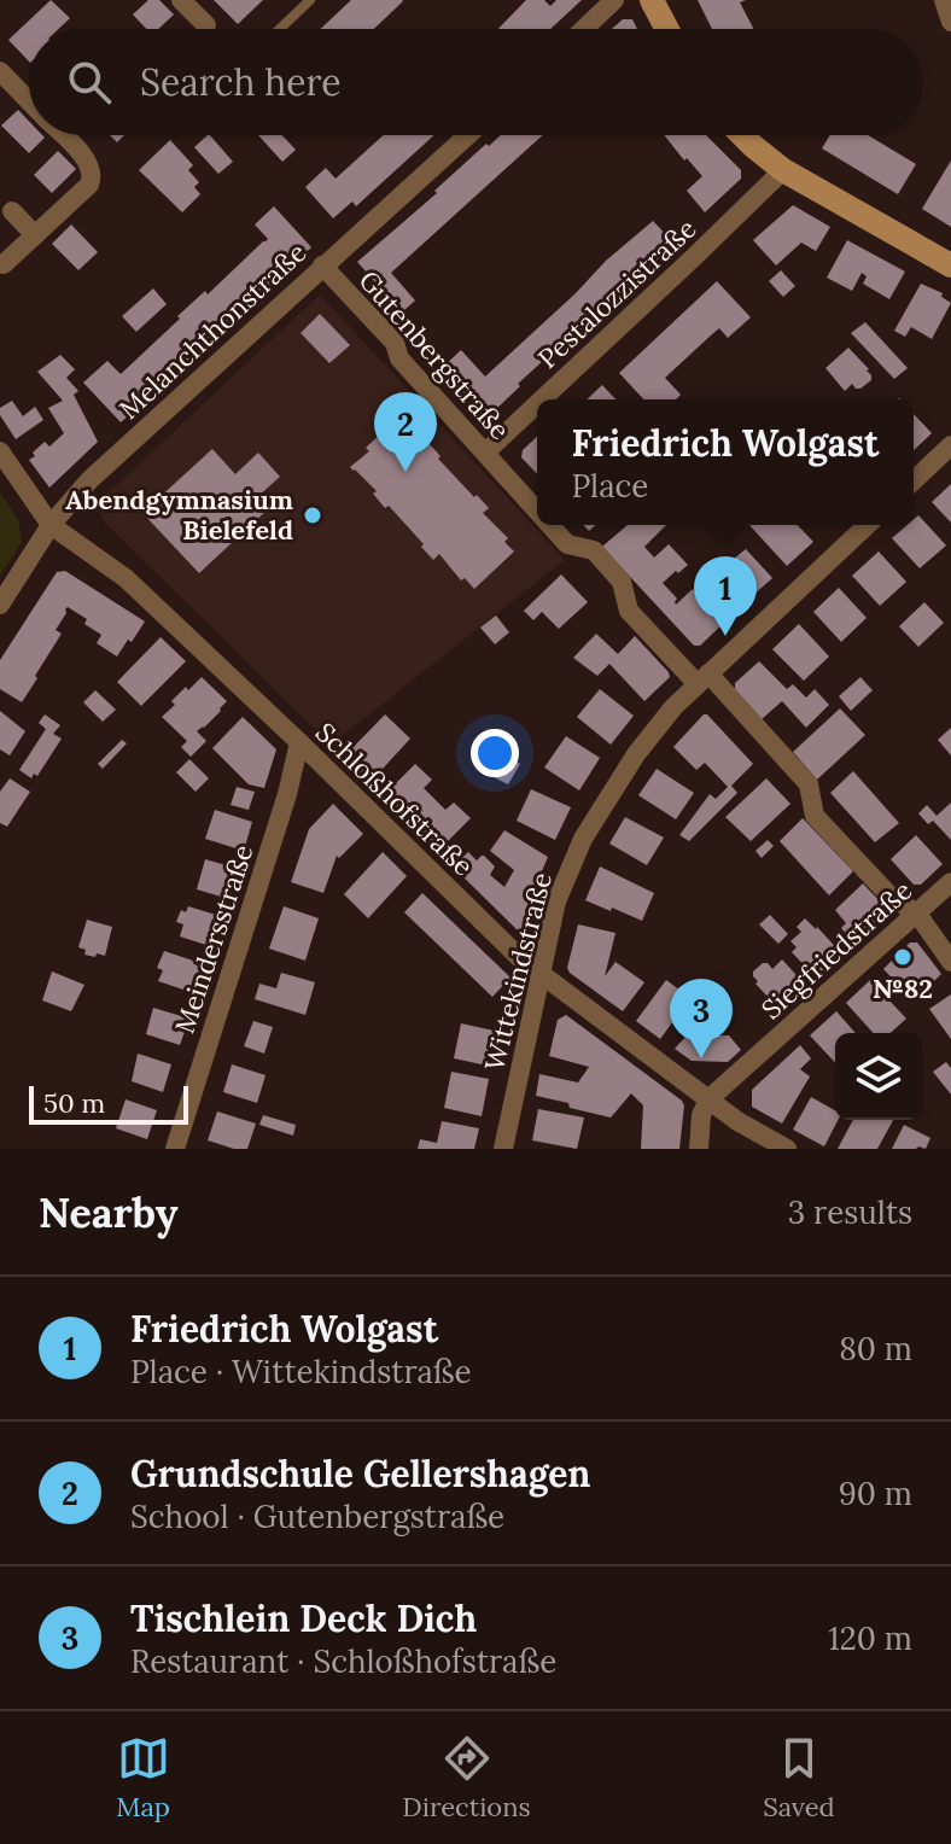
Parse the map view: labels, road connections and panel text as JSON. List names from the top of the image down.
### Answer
{
  "streets": {
    "street": [
      "Pestalozzistraße",
      "Melanchthonstraße",
      "Gutenbergstraße",
      "Schloßhofstraße",
      "Meindersstraße",
      "Siegfriedstraße",
      "Wittekindstraße"
    ]
  },
  "crossings": [
    ["Pestalozzistraße", "Gutenbergstraße"],
    ["Melanchthonstraße", "Gutenbergstraße"],
    ["Melanchthonstraße", "Schloßhofstraße"],
    ["Gutenbergstraße", "Siegfriedstraße"],
    ["Gutenbergstraße", "Wittekindstraße"],
    ["Schloßhofstraße", "Meindersstraße"],
    ["Schloßhofstraße", "Siegfriedstraße"],
    ["Schloßhofstraße", "Wittekindstraße"]
  ],
  "places": ["Abendgymnasium Bielefeld", "№82"],
  "scale_bar": "50 m",
  "page": {
    "search": "Search here",
    "pins": ["2", "1", "3"],
    "popup": ["Friedrich Wolgast", "Place"],
    "scale": "50 m",
    "heading": ["Nearby", "3 results"],
    "list": [
      {
        "mark": "1",
        "name": "Friedrich Wolgast",
        "note": "Place · Wittekindstraße",
        "value": "80 m"
      },
      {
        "mark": "2",
        "name": "Grundschule Gellershagen",
        "note": "School · Gutenbergstraße",
        "value": "90 m"
      },
      {
        "mark": "3",
        "name": "Tischlein Deck Dich",
        "note": "Restaurant · Schloßhofstraße",
        "value": "120 m"
      }
    ],
    "nav": ["Map", "Directions", "Saved"]
  }
}
